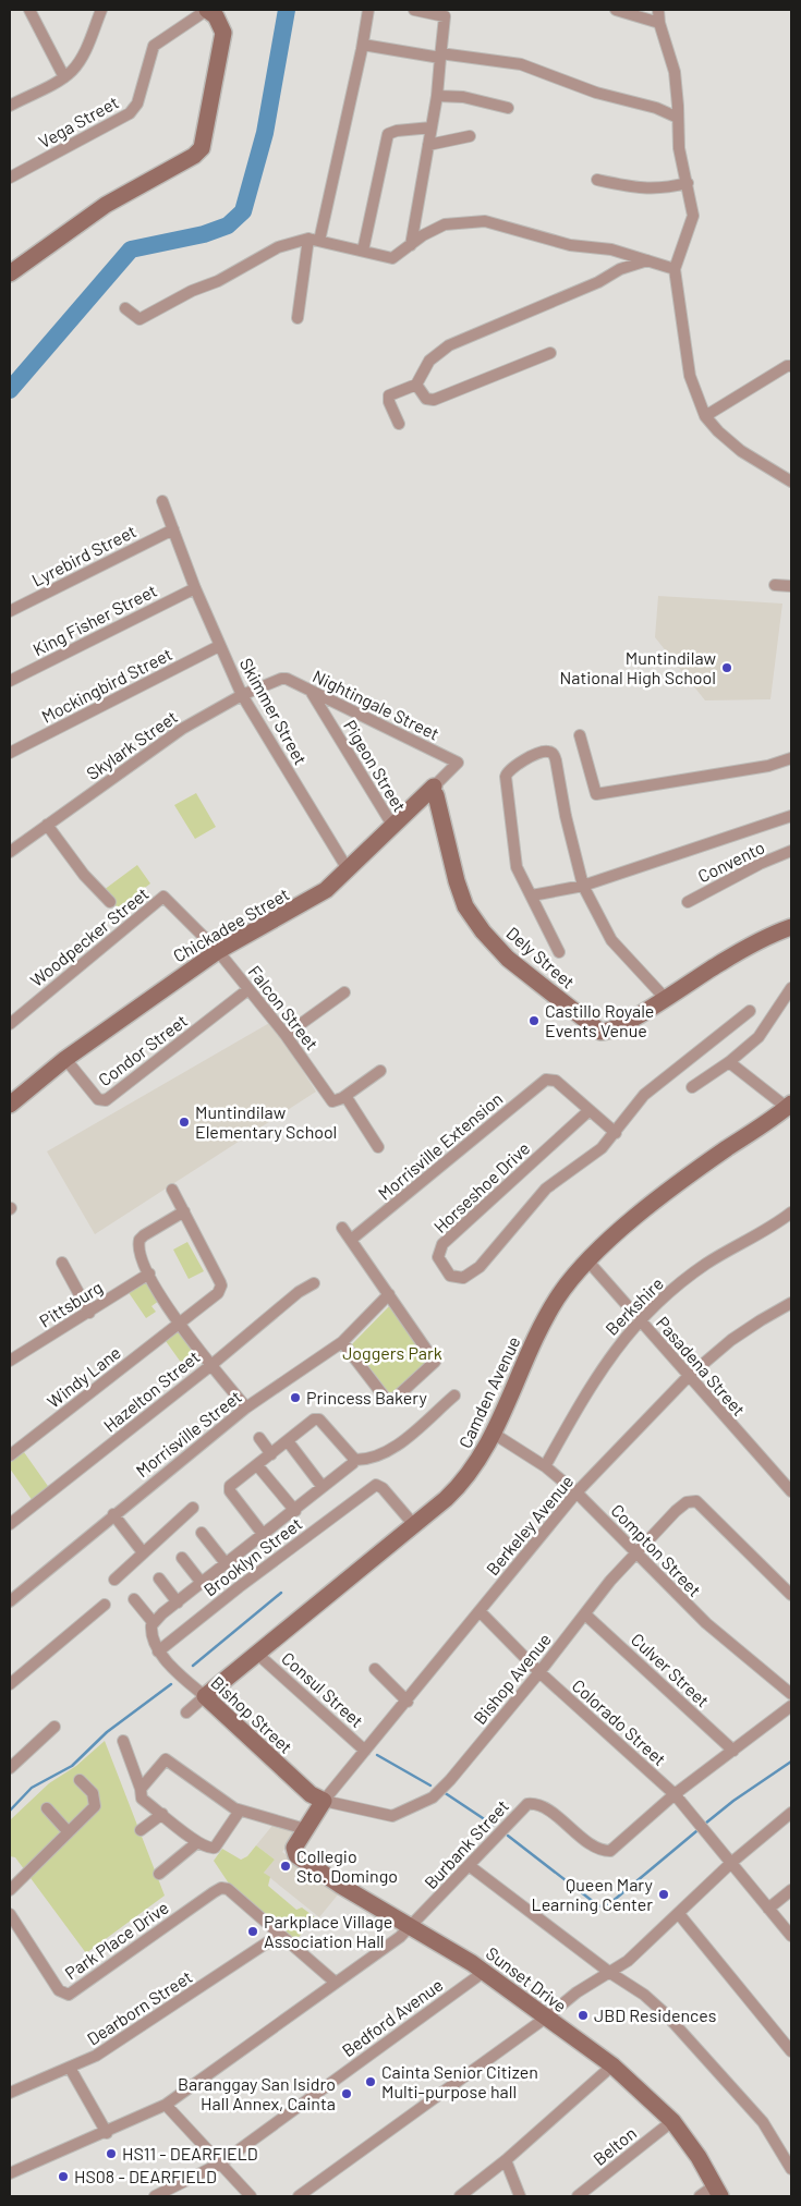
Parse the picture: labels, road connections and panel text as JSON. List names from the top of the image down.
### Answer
{
  "streets": {
    "street": [
      "Vega Street",
      "Lyrebird Street",
      "King Fisher Street",
      "Mockingbird Street",
      "Nightingale Street",
      "Skimmer Street",
      "Skylark Street",
      "Pigeon Street",
      "Convento",
      "Chickadee Street",
      "Woodpecker Street",
      "Dely Street",
      "Falcon Street",
      "Condor Street",
      "Morrisville Extension",
      "Horseshoe Drive",
      "Pittsburg",
      "Berkshire",
      "Pasadena Street",
      "Windy Lane",
      "Hazelton Street",
      "Camden Avenue",
      "Morrisville Street",
      "Berkeley Avenue",
      "Compton Street",
      "Brooklyn Street",
      "Culver Street",
      "Bishop Avenue",
      "Consul Street",
      "Bishop Street",
      "Colorado Street",
      "Burbank Street",
      "Park Place Drive",
      "Sunset Drive",
      "Dearborn Street",
      "Bedford Avenue",
      "Belton"
    ]
  },
  "crossings": [
    ["Lyrebird Street", "Skimmer Street"],
    ["King Fisher Street", "Skimmer Street"],
    ["Mockingbird Street", "Skimmer Street"],
    ["Nightingale Street", "Skylark Street"],
    ["Nightingale Street", "Pigeon Street"],
    ["Nightingale Street", "Chickadee Street"],
    ["Skimmer Street", "Skylark Street"],
    ["Skimmer Street", "Chickadee Street"],
    ["Pigeon Street", "Chickadee Street"],
    ["Chickadee Street", "Dely Street"],
    ["Chickadee Street", "Falcon Street"],
    ["Chickadee Street", "Condor Street"],
    ["Woodpecker Street", "Falcon Street"],
    ["Falcon Street", "Condor Street"],
    ["Morrisville Extension", "Horseshoe Drive"],
    ["Berkshire", "Pasadena Street"],
    ["Berkshire", "Compton Street"],
    ["Pasadena Street", "Camden Avenue"],
    ["Pasadena Street", "Berkeley Avenue"],
    ["Camden Avenue", "Compton Street"],
    ["Camden Avenue", "Brooklyn Street"],
    ["Camden Avenue", "Consul Street"],
    ["Camden Avenue", "Bishop Street"],
    ["Berkeley Avenue", "Compton Street"],
    ["Berkeley Avenue", "Bishop Avenue"],
    ["Berkeley Avenue", "Consul Street"],
    ["Berkeley Avenue", "Bishop Street"],
    ["Berkeley Avenue", "Colorado Street"],
    ["Compton Street", "Bishop Avenue"],
    ["Brooklyn Street", "Bishop Street"],
    ["Culver Street", "Bishop Avenue"],
    ["Culver Street", "Burbank Street"],
    ["Bishop Avenue", "Bishop Street"],
    ["Bishop Avenue", "Colorado Street"],
    ["Colorado Street", "Burbank Street"],
    ["Burbank Street", "Sunset Drive"],
    ["Park Place Drive", "Dearborn Street"],
    ["Sunset Drive", "Bedford Avenue"],
    ["Sunset Drive", "Belton"]
  ],
  "parks": ["Joggers Park"],
  "places": [
    "Muntindilaw National High School",
    "Castillo Royale Events Venue",
    "Muntindilaw Elementary School",
    "Princess Bakery",
    "Collegio Sto. Domingo",
    "Queen Mary Learning Center",
    "Parkplace Village Association Hall",
    "JBD Residences",
    "Cainta Senior Citizen Multi-purpose hall",
    "Baranggay San Isidro Hall Annex, Cainta",
    "HS11 - DEARFIELD",
    "HS08 - DEARFIELD"
  ]
}
